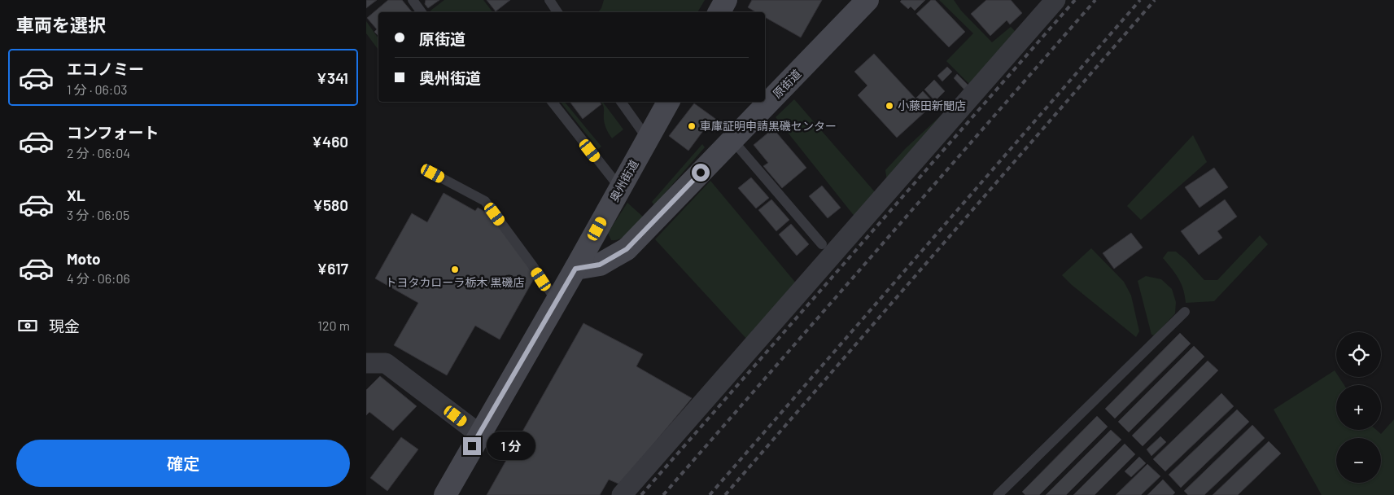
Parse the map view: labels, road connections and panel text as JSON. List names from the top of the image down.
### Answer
{
  "streets": {
    "main road": ["原街道", "奥州街道"]
  },
  "crossings": [
    ["原街道", "奥州街道"]
  ],
  "places": ["小藤田新聞店", "車庫証明申請黒磯センター", "トヨタカローラ栃木 黒磯店"],
  "page": {
    "heading": "車両を選択",
    "banner": ["原街道", "奥州街道"],
    "list": [
      {
        "name": "エコノミー",
        "note": "1 分 · 06:03",
        "value": "¥341"
      },
      {
        "name": "コンフォート",
        "note": "2 分 · 06:04",
        "value": "¥460"
      },
      {
        "name": "XL",
        "note": "3 分 · 06:05",
        "value": "¥580"
      },
      {
        "name": "Moto",
        "note": "4 分 · 06:06",
        "value": "¥617"
      }
    ],
    "pay": ["現金", "120 m"],
    "map_buttons": ["+", "−"],
    "buttons": "確定",
    "bubble": "1 分"
  }
}
